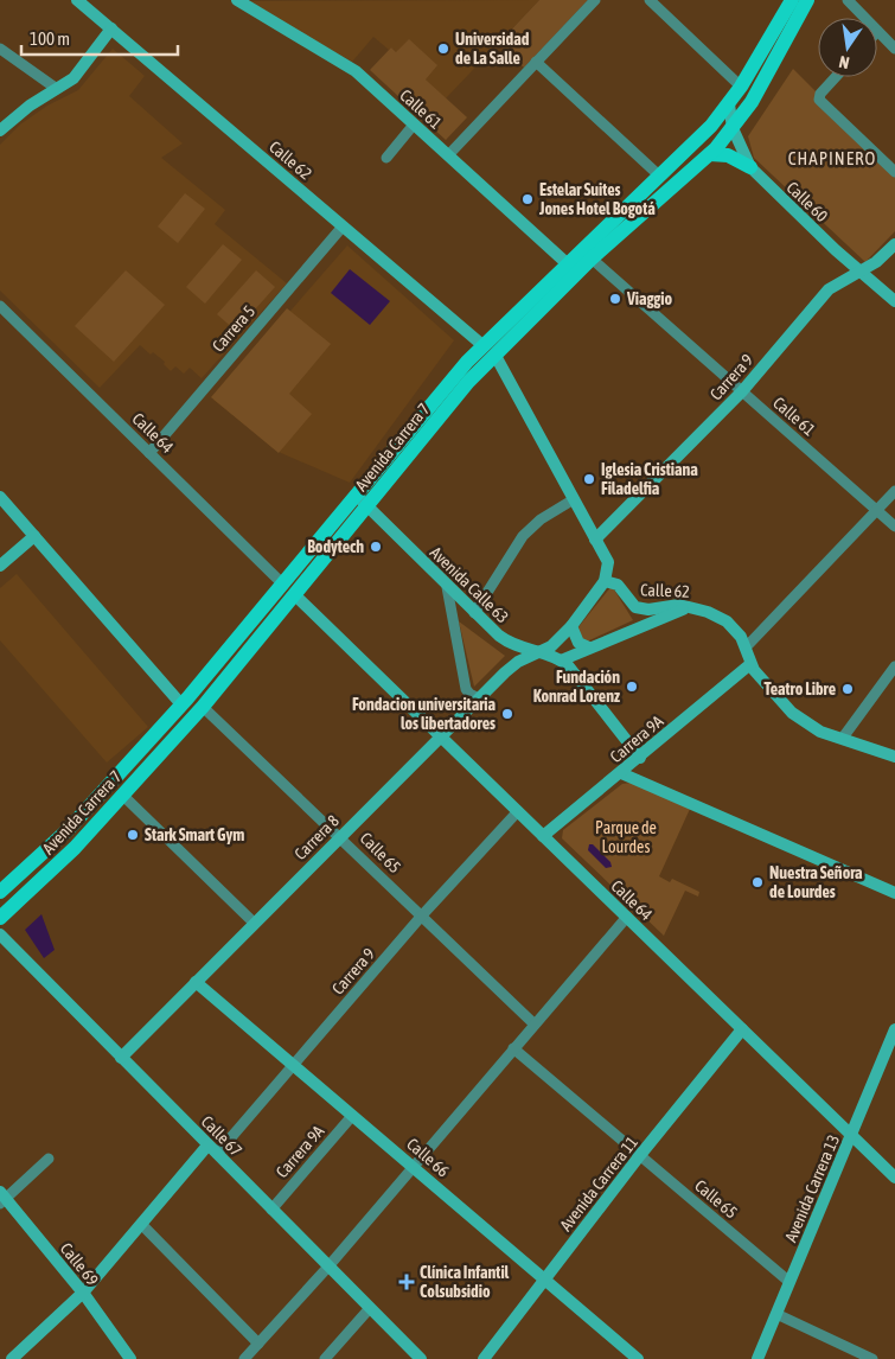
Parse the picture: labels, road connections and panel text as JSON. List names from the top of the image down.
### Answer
{
  "streets": {
    "main road": ["Avenida Carrera 7"],
    "street": [
      "Calle 61",
      "Calle 62",
      "Calle 60",
      "Carrera 5",
      "Carrera 9",
      "Calle 64",
      "Avenida Calle 63",
      "Carrera 9A",
      "Carrera 8",
      "Calle 65",
      "Calle 67",
      "Calle 66",
      "Avenida Carrera 11",
      "Avenida Carrera 13",
      "Calle 69"
    ]
  },
  "crossings": [
    ["Calle 61", "Carrera 9"],
    ["Calle 61", "Avenida Carrera 7"],
    ["Calle 62", "Carrera 5"],
    ["Calle 62", "Avenida Carrera 7"],
    ["Calle 62", "Carrera 9A"],
    ["Calle 60", "Carrera 9"],
    ["Calle 60", "Avenida Carrera 7"],
    ["Carrera 5", "Calle 64"],
    ["Carrera 9", "Calle 64"],
    ["Carrera 9", "Calle 65"],
    ["Carrera 9", "Calle 67"],
    ["Carrera 9", "Calle 66"],
    ["Carrera 9", "Calle 69"],
    ["Calle 64", "Avenida Carrera 7"],
    ["Calle 64", "Carrera 9A"],
    ["Calle 64", "Carrera 8"],
    ["Calle 64", "Avenida Carrera 11"],
    ["Calle 64", "Avenida Carrera 13"],
    ["Avenida Carrera 7", "Avenida Calle 63"],
    ["Avenida Carrera 7", "Calle 65"],
    ["Avenida Calle 63", "Carrera 9A"],
    ["Avenida Calle 63", "Carrera 8"],
    ["Carrera 9A", "Calle 67"],
    ["Carrera 9A", "Calle 66"],
    ["Carrera 8", "Calle 65"],
    ["Carrera 8", "Calle 67"],
    ["Carrera 8", "Calle 66"],
    ["Calle 65", "Avenida Carrera 11"],
    ["Calle 65", "Avenida Carrera 13"],
    ["Calle 66", "Avenida Carrera 11"]
  ],
  "districts": ["CHAPINERO"],
  "parks": ["Parque de Lourdes"],
  "places": {
    "other": [
      "Universidad de La Salle",
      "Estelar Suites Jones Hotel Bogotá",
      "Viaggio",
      "Iglesia Cristiana Filadelfia",
      "Bodytech",
      "Fundación Konrad Lorenz",
      "Teatro Libre",
      "Fondacion universitaria los libertadores",
      "Stark Smart Gym",
      "Nuestra Señora de Lourdes"
    ],
    "health": ["Clínica Infantil Colsubsidio"]
  },
  "scale_bar": "100 m",
  "north": "bottom"
}
